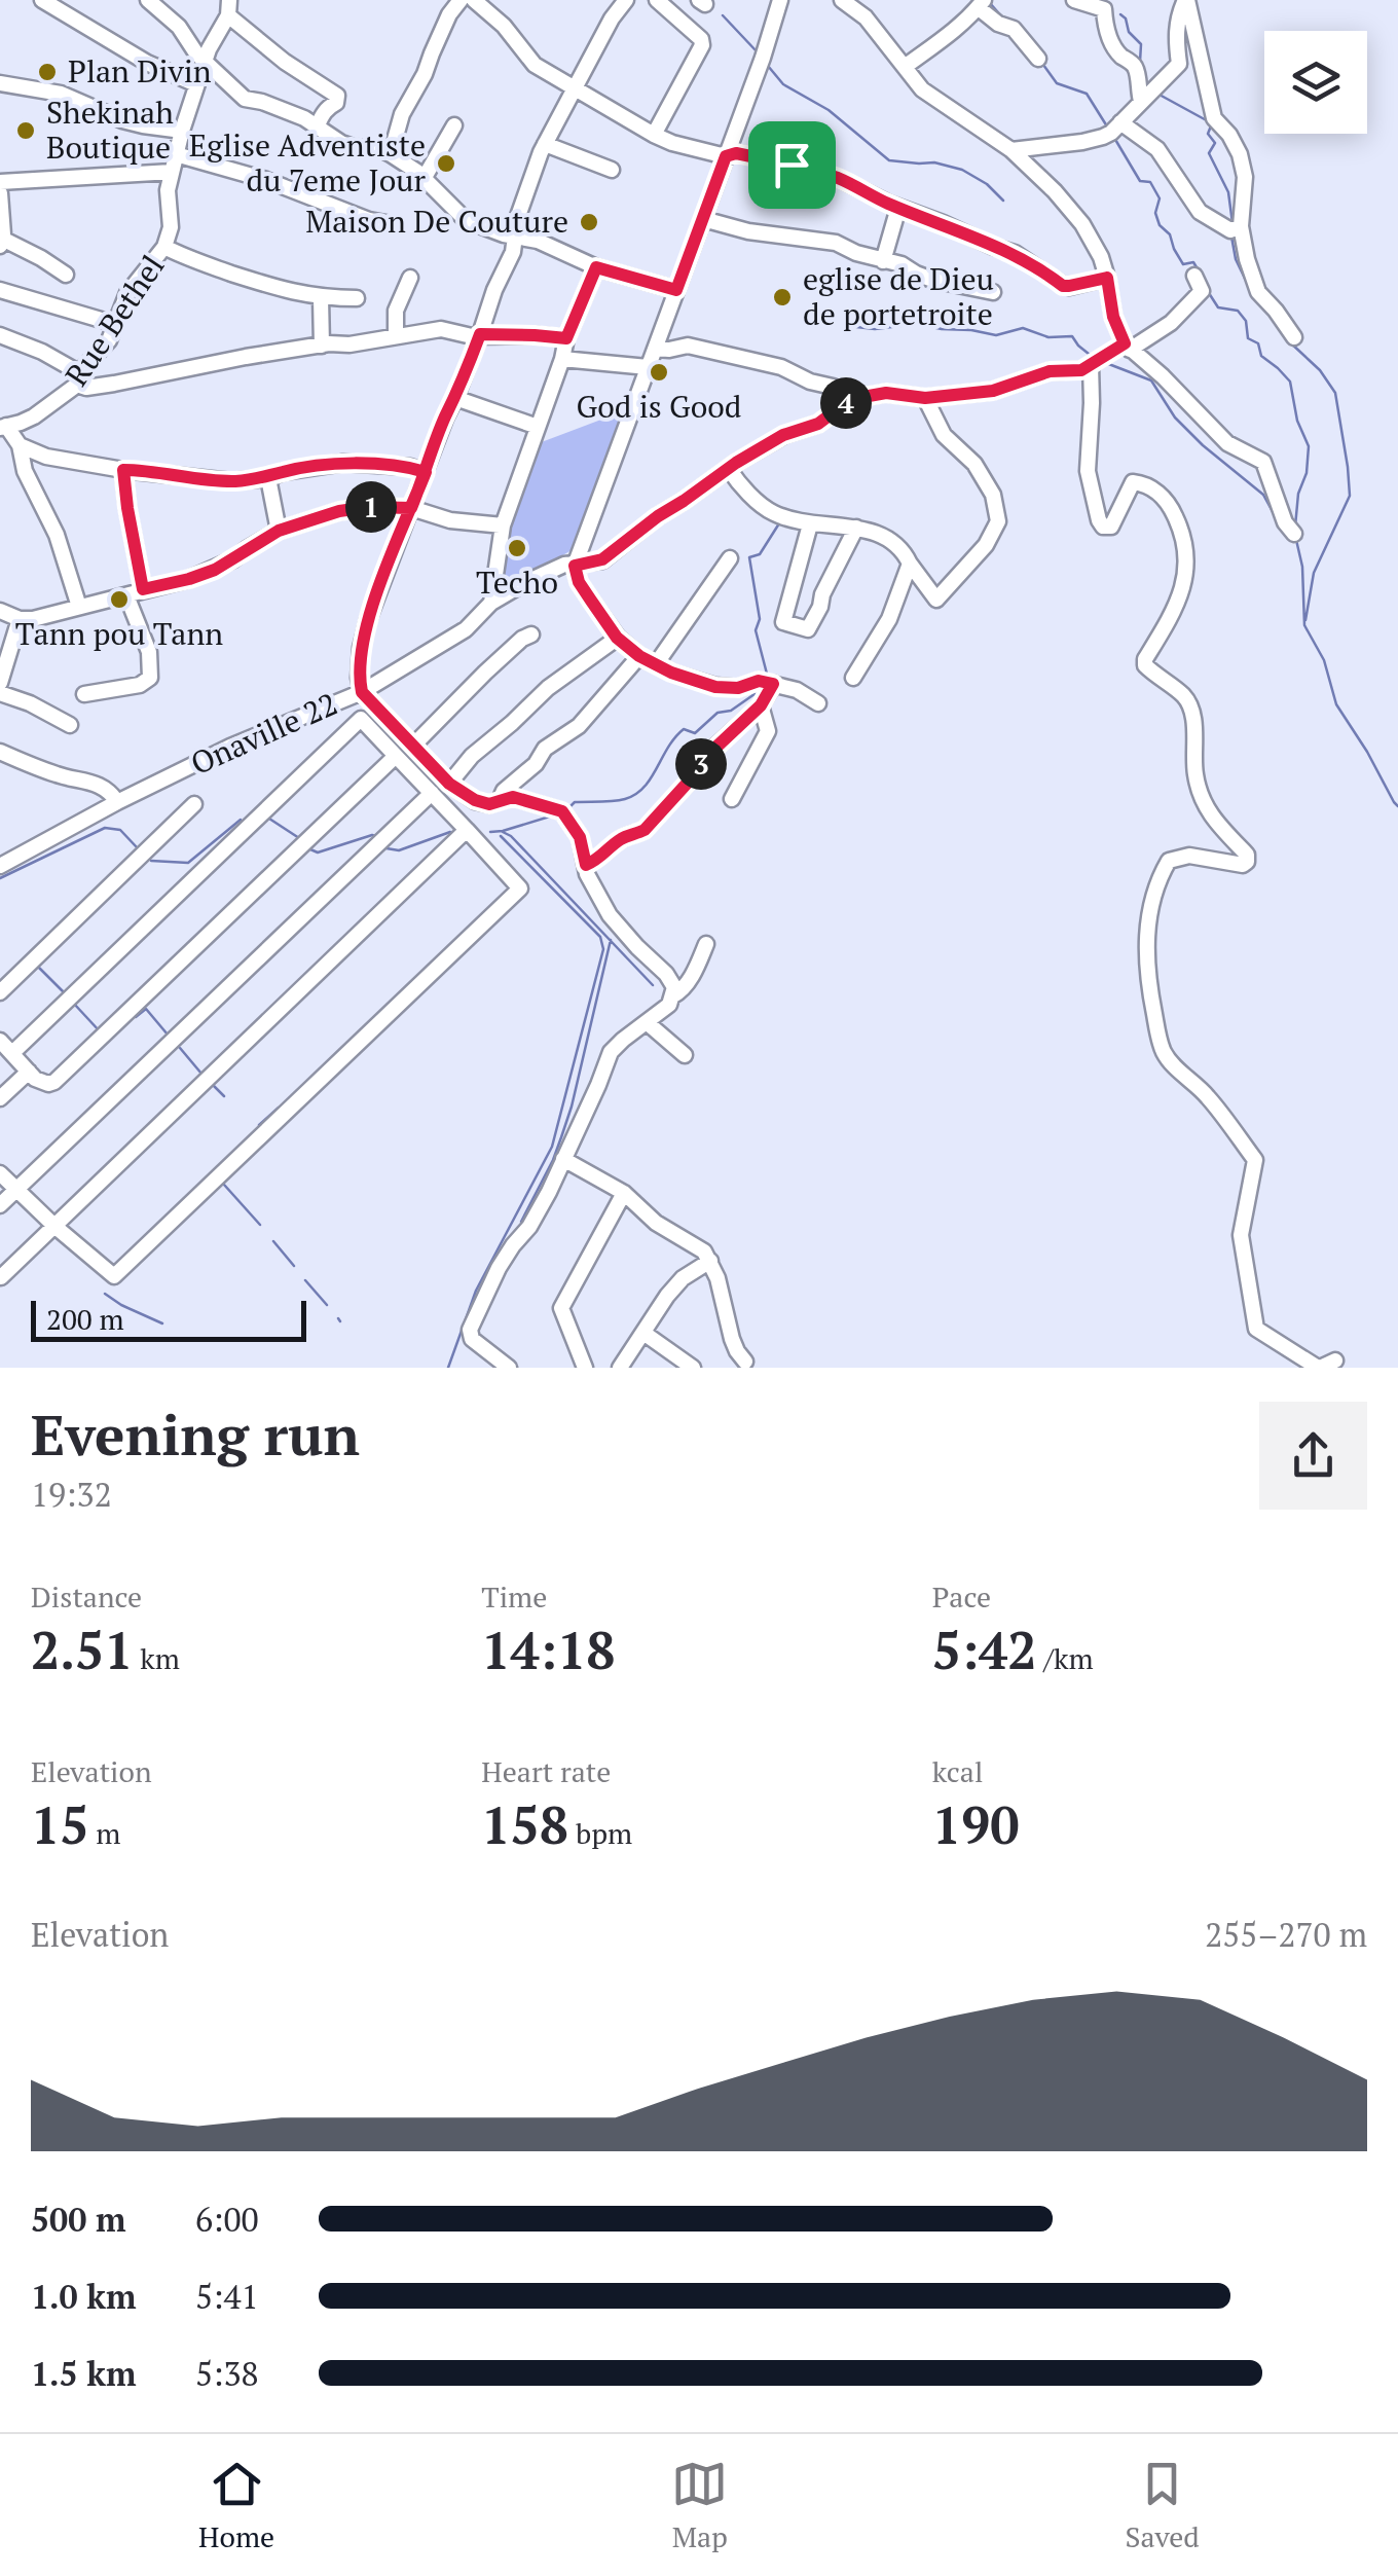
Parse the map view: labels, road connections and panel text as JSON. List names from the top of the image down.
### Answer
{
  "streets": {
    "street": ["Rue Bethel", "Onaville 22"]
  },
  "places": [
    "Plan Divin",
    "Shekinah Boutique",
    "Eglise Adventiste du 7eme Jour",
    "Maison De Couture",
    "eglise de Dieu de portetroite",
    "God is Good",
    "Techo",
    "Tann pou Tann"
  ],
  "scale_bar": "200 m",
  "page": {
    "pins": ["4", "1", "3"],
    "scale": "200 m",
    "heading": ["Evening run", "19:32"],
    "stats": [
      ["Distance", "2.51 km"],
      ["Time", "14:18"],
      ["Pace", "5:42 /km"],
      ["Elevation", "15 m"],
      ["Heart rate", "158 bpm"],
      ["kcal", "190"]
    ],
    "chart": ["Elevation", "255–270 m"],
    "list": [
      {
        "name": "500 m",
        "note": "6:00"
      },
      {
        "name": "1.0 km",
        "note": "5:41"
      },
      {
        "name": "1.5 km",
        "note": "5:38"
      }
    ],
    "tabs": ["Home", "Map", "Saved"]
  }
}
